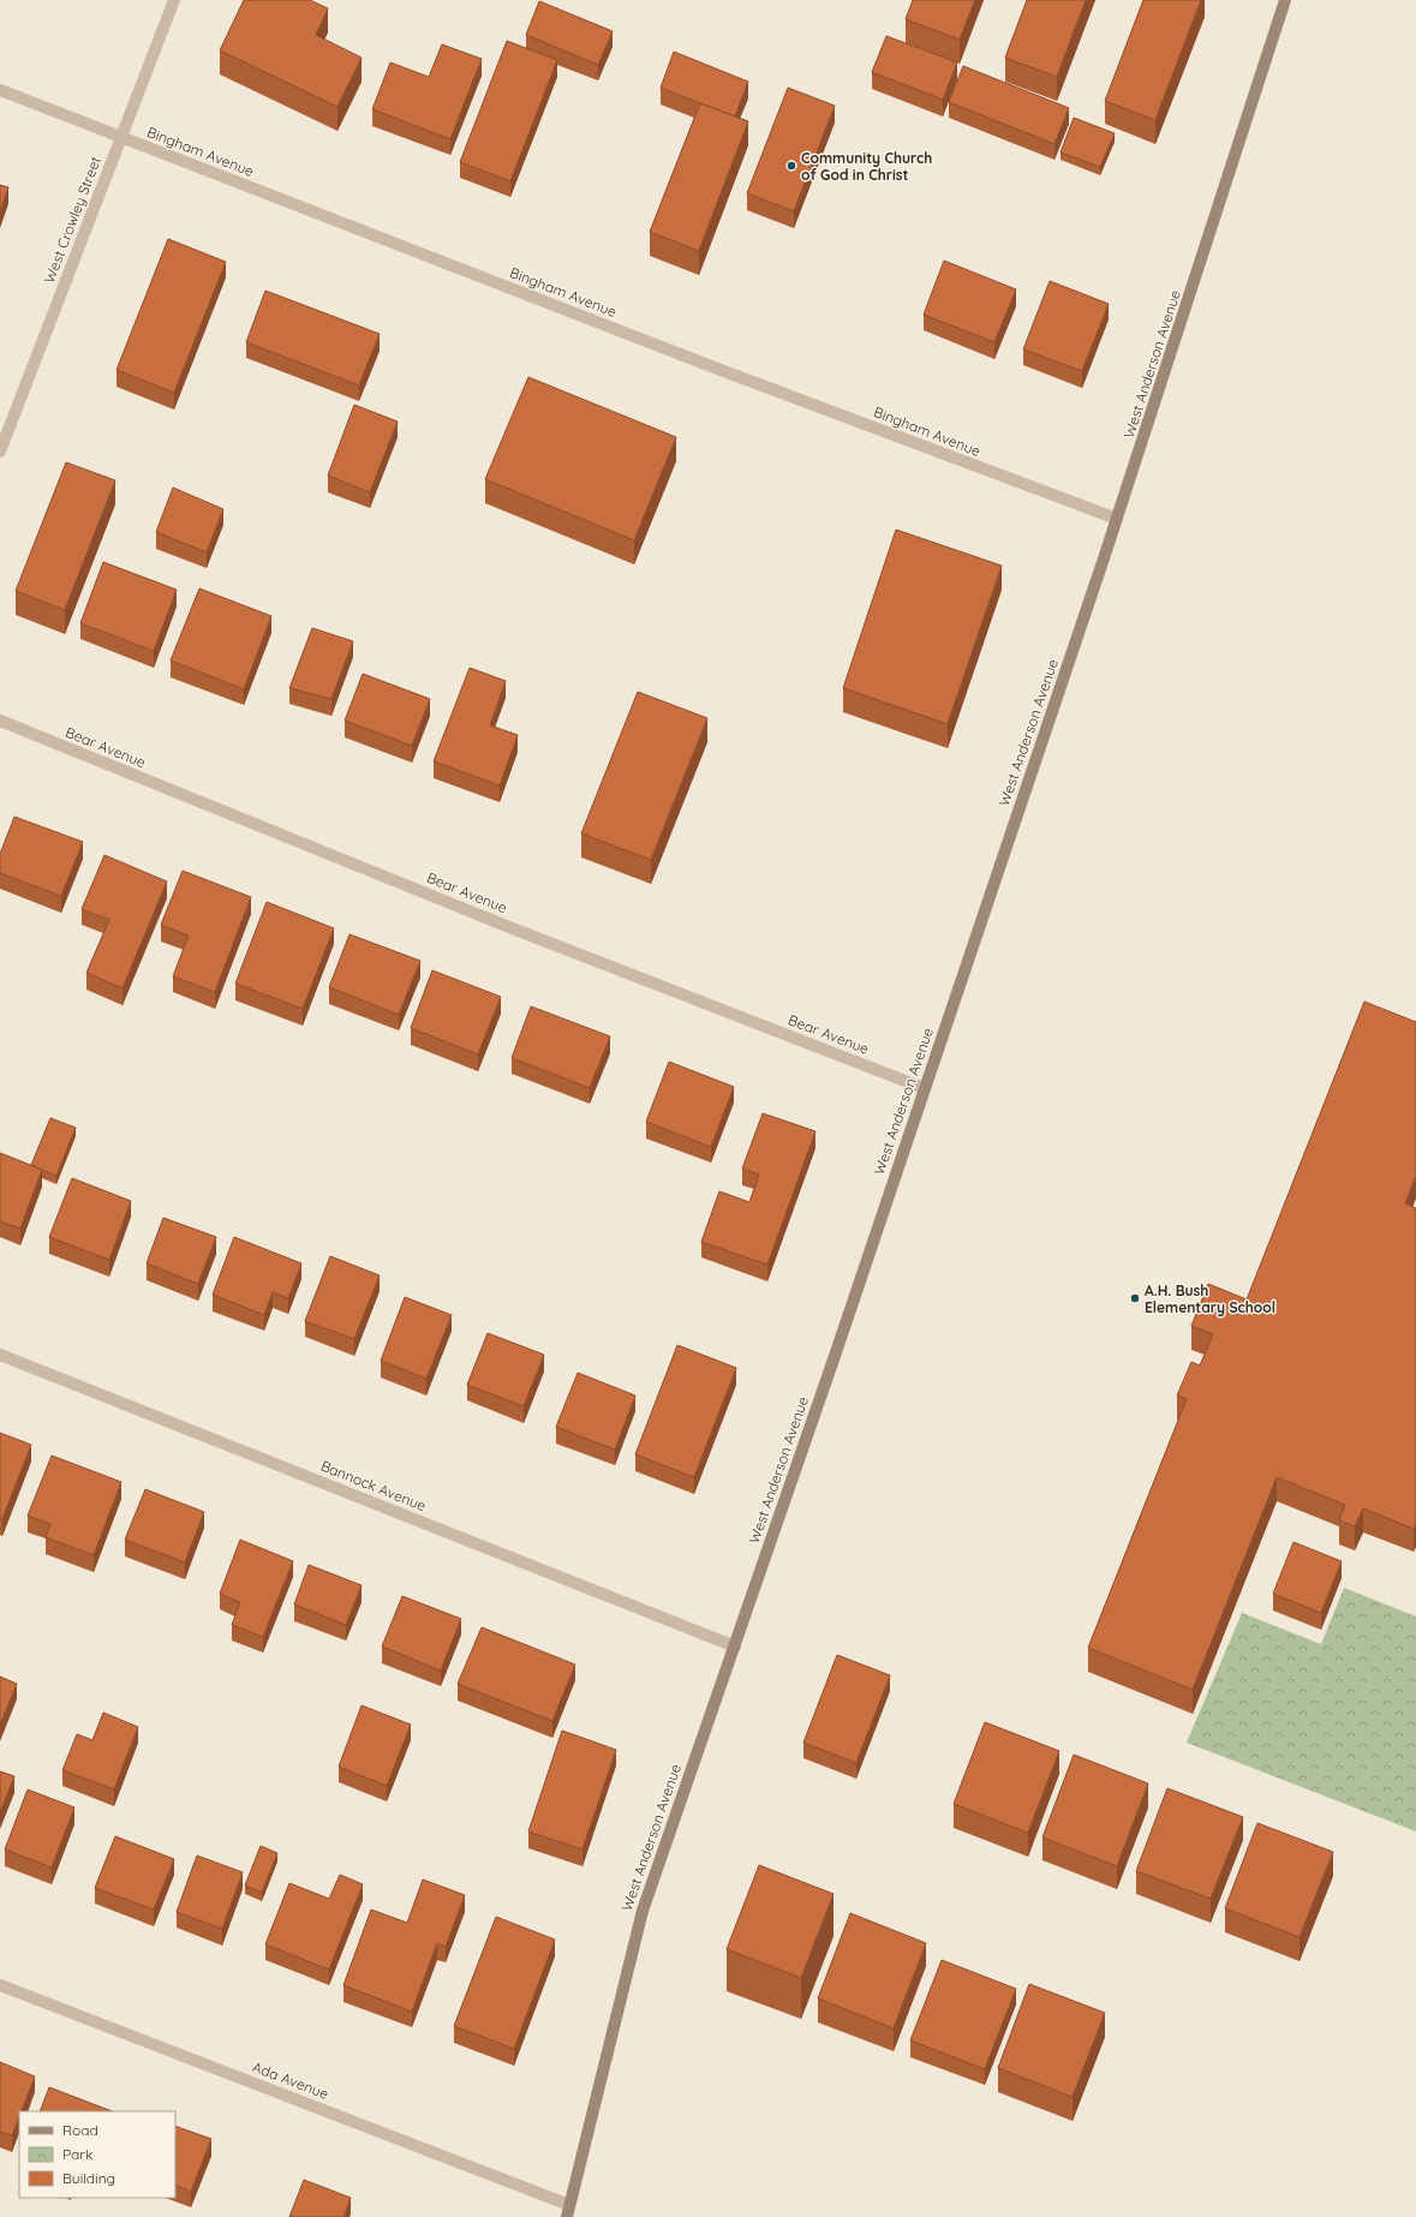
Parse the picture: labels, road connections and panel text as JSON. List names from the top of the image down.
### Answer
{
  "streets": {
    "street": [
      "Bingham Avenue",
      "West Crowley Street",
      "West Anderson Avenue",
      "Bear Avenue",
      "Bannock Avenue",
      "Ada Avenue"
    ]
  },
  "crossings": [
    ["Bingham Avenue", "West Crowley Street"],
    ["Bingham Avenue", "West Anderson Avenue"],
    ["West Anderson Avenue", "Bear Avenue"],
    ["West Anderson Avenue", "Bannock Avenue"],
    ["West Anderson Avenue", "Ada Avenue"]
  ],
  "places": ["Community Church of God in Christ", "A.H. Bush Elementary School"],
  "legend": ["Road", "Park", "Building"]
}
